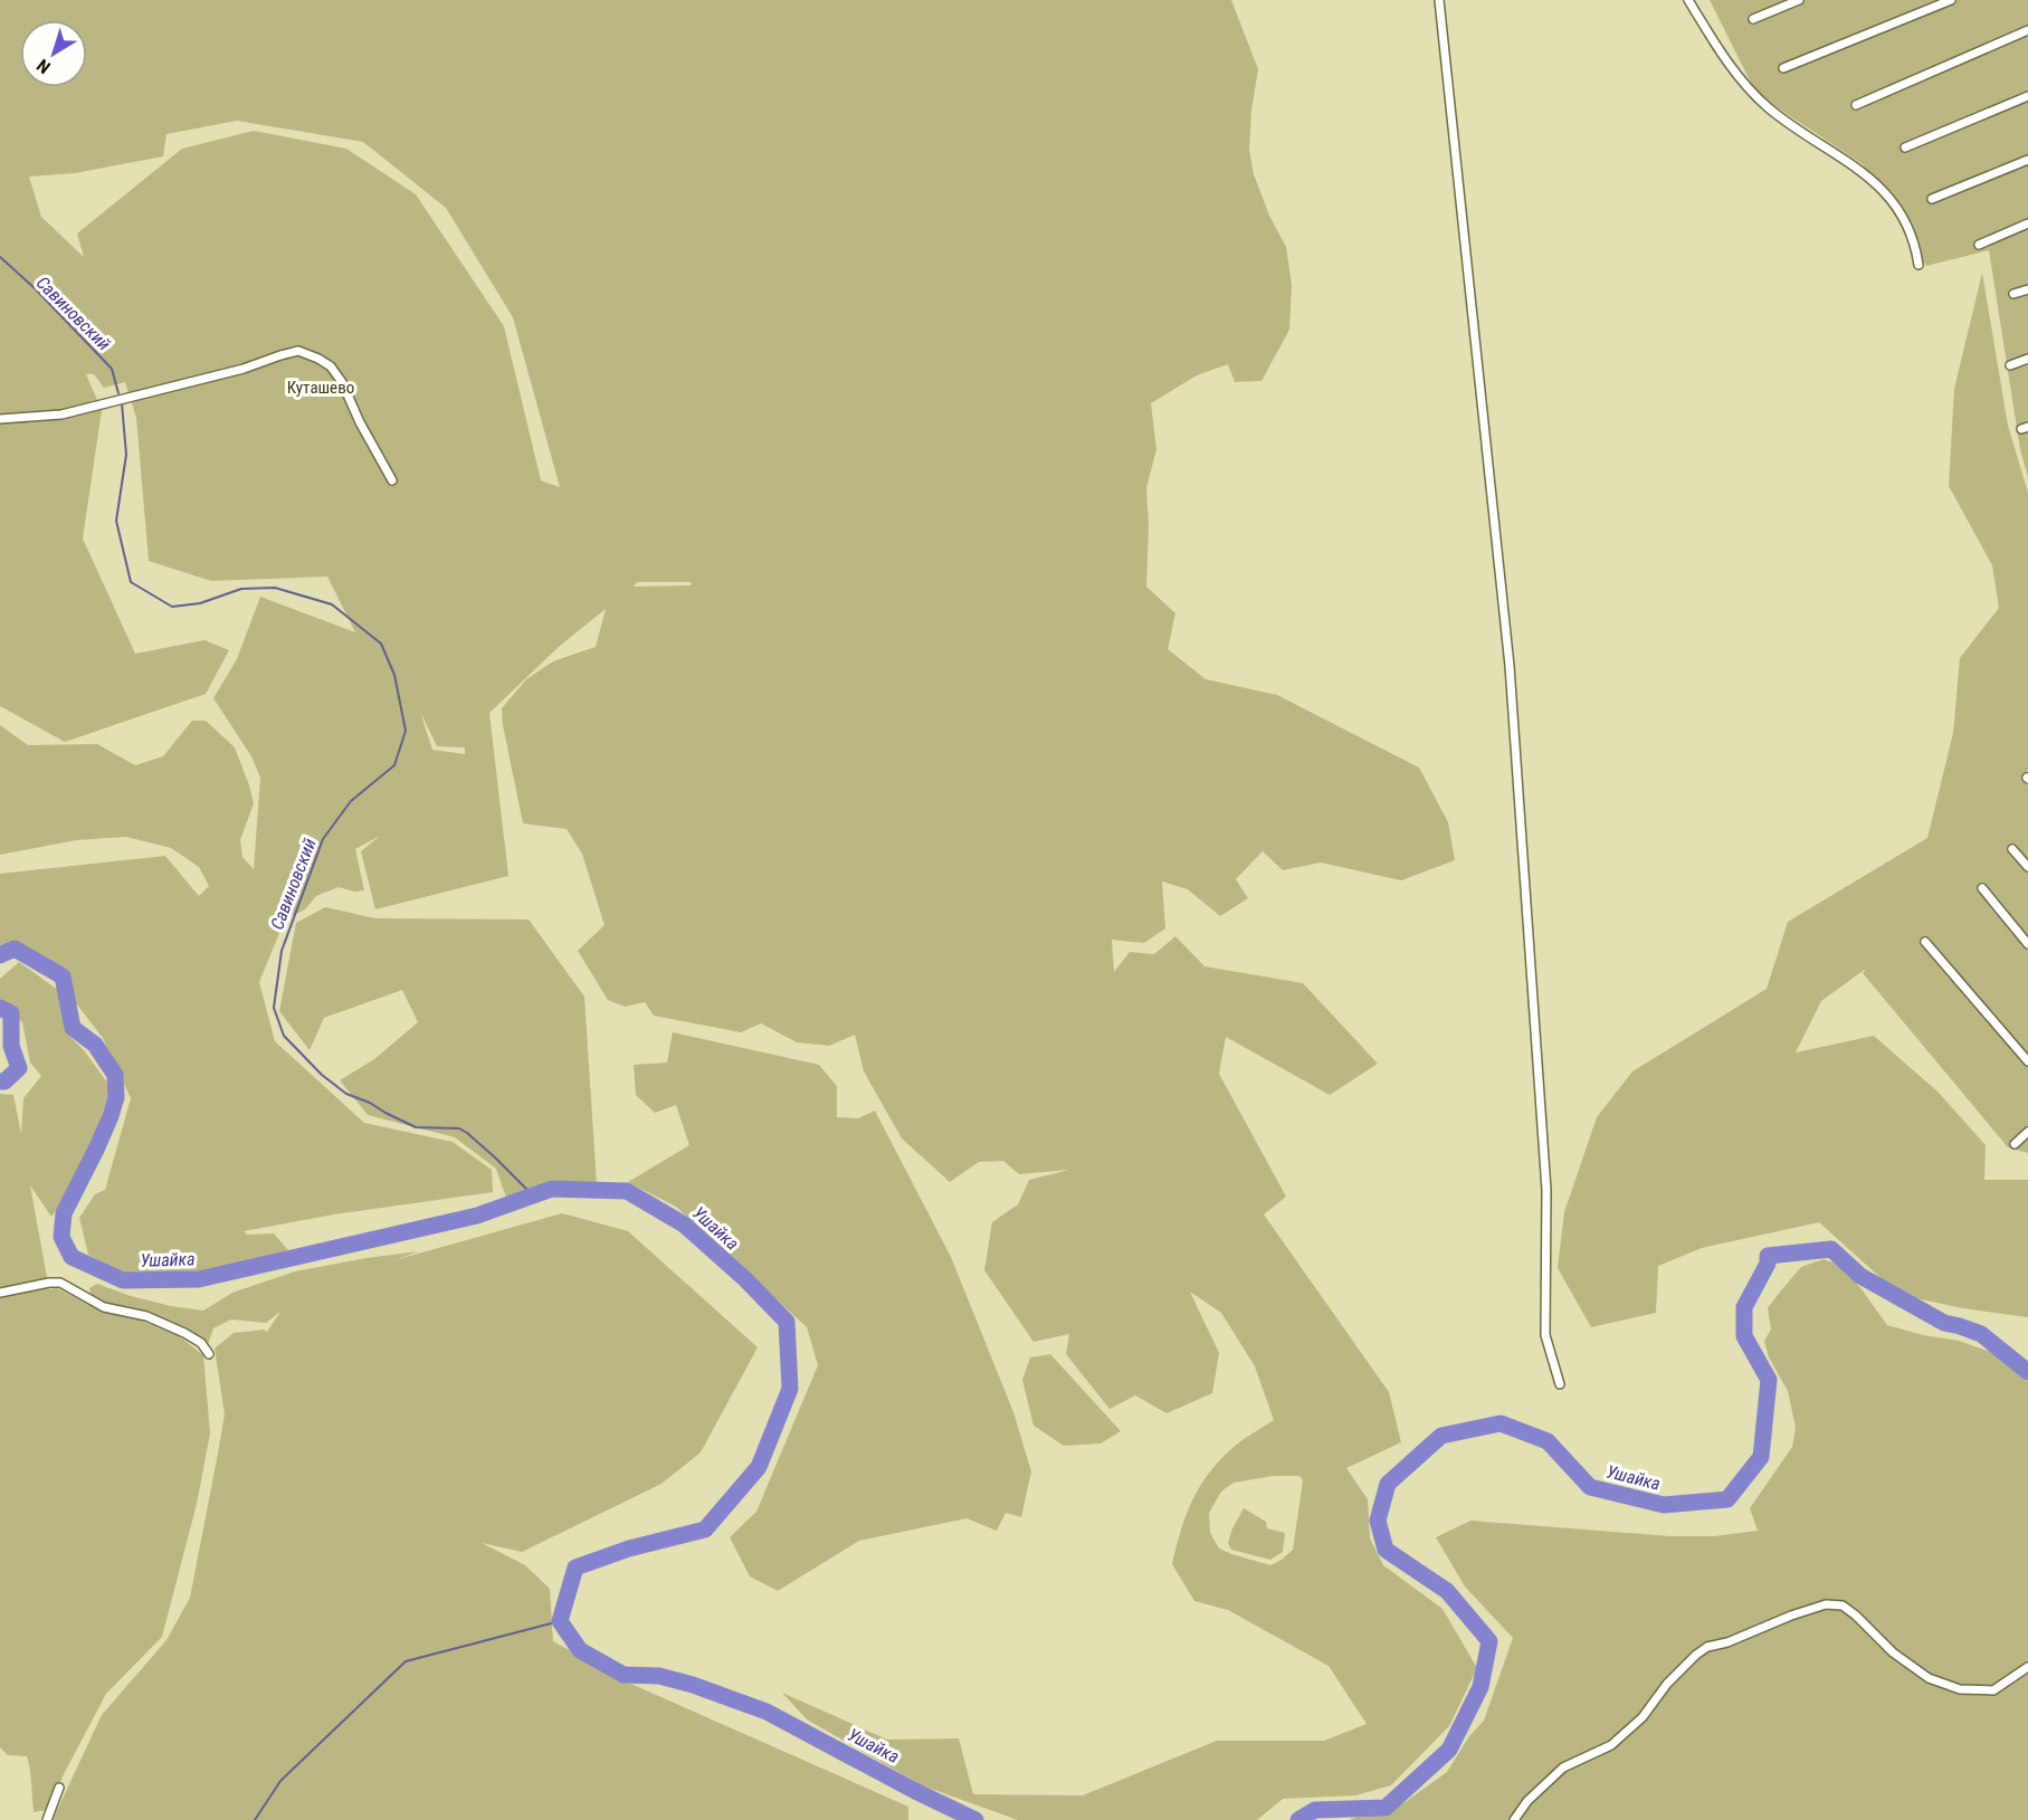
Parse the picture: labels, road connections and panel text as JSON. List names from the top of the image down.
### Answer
{
  "water": ["Савиновский", "Ушайка"],
  "parks": ["Куташево"],
  "north": "bottom left"
}
